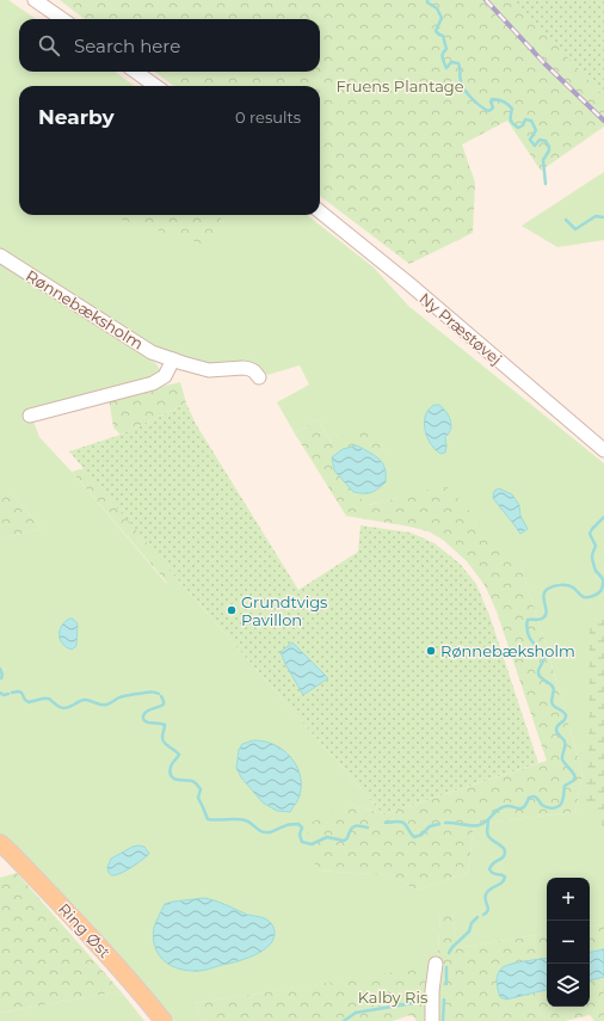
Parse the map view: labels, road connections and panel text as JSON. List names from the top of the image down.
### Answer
{
  "streets": {
    "main road": ["Ring Øst"],
    "street": ["Rønnebæksholm", "Ny Præstøvej"]
  },
  "parks": ["Fruens Plantage", "Kalby Ris"],
  "places": ["Grundtvigs Pavillon", "Rønnebæksholm"],
  "page": {
    "search": "Search here",
    "heading": ["Nearby", "0 results"],
    "map_buttons": ["+", "−"]
  }
}
